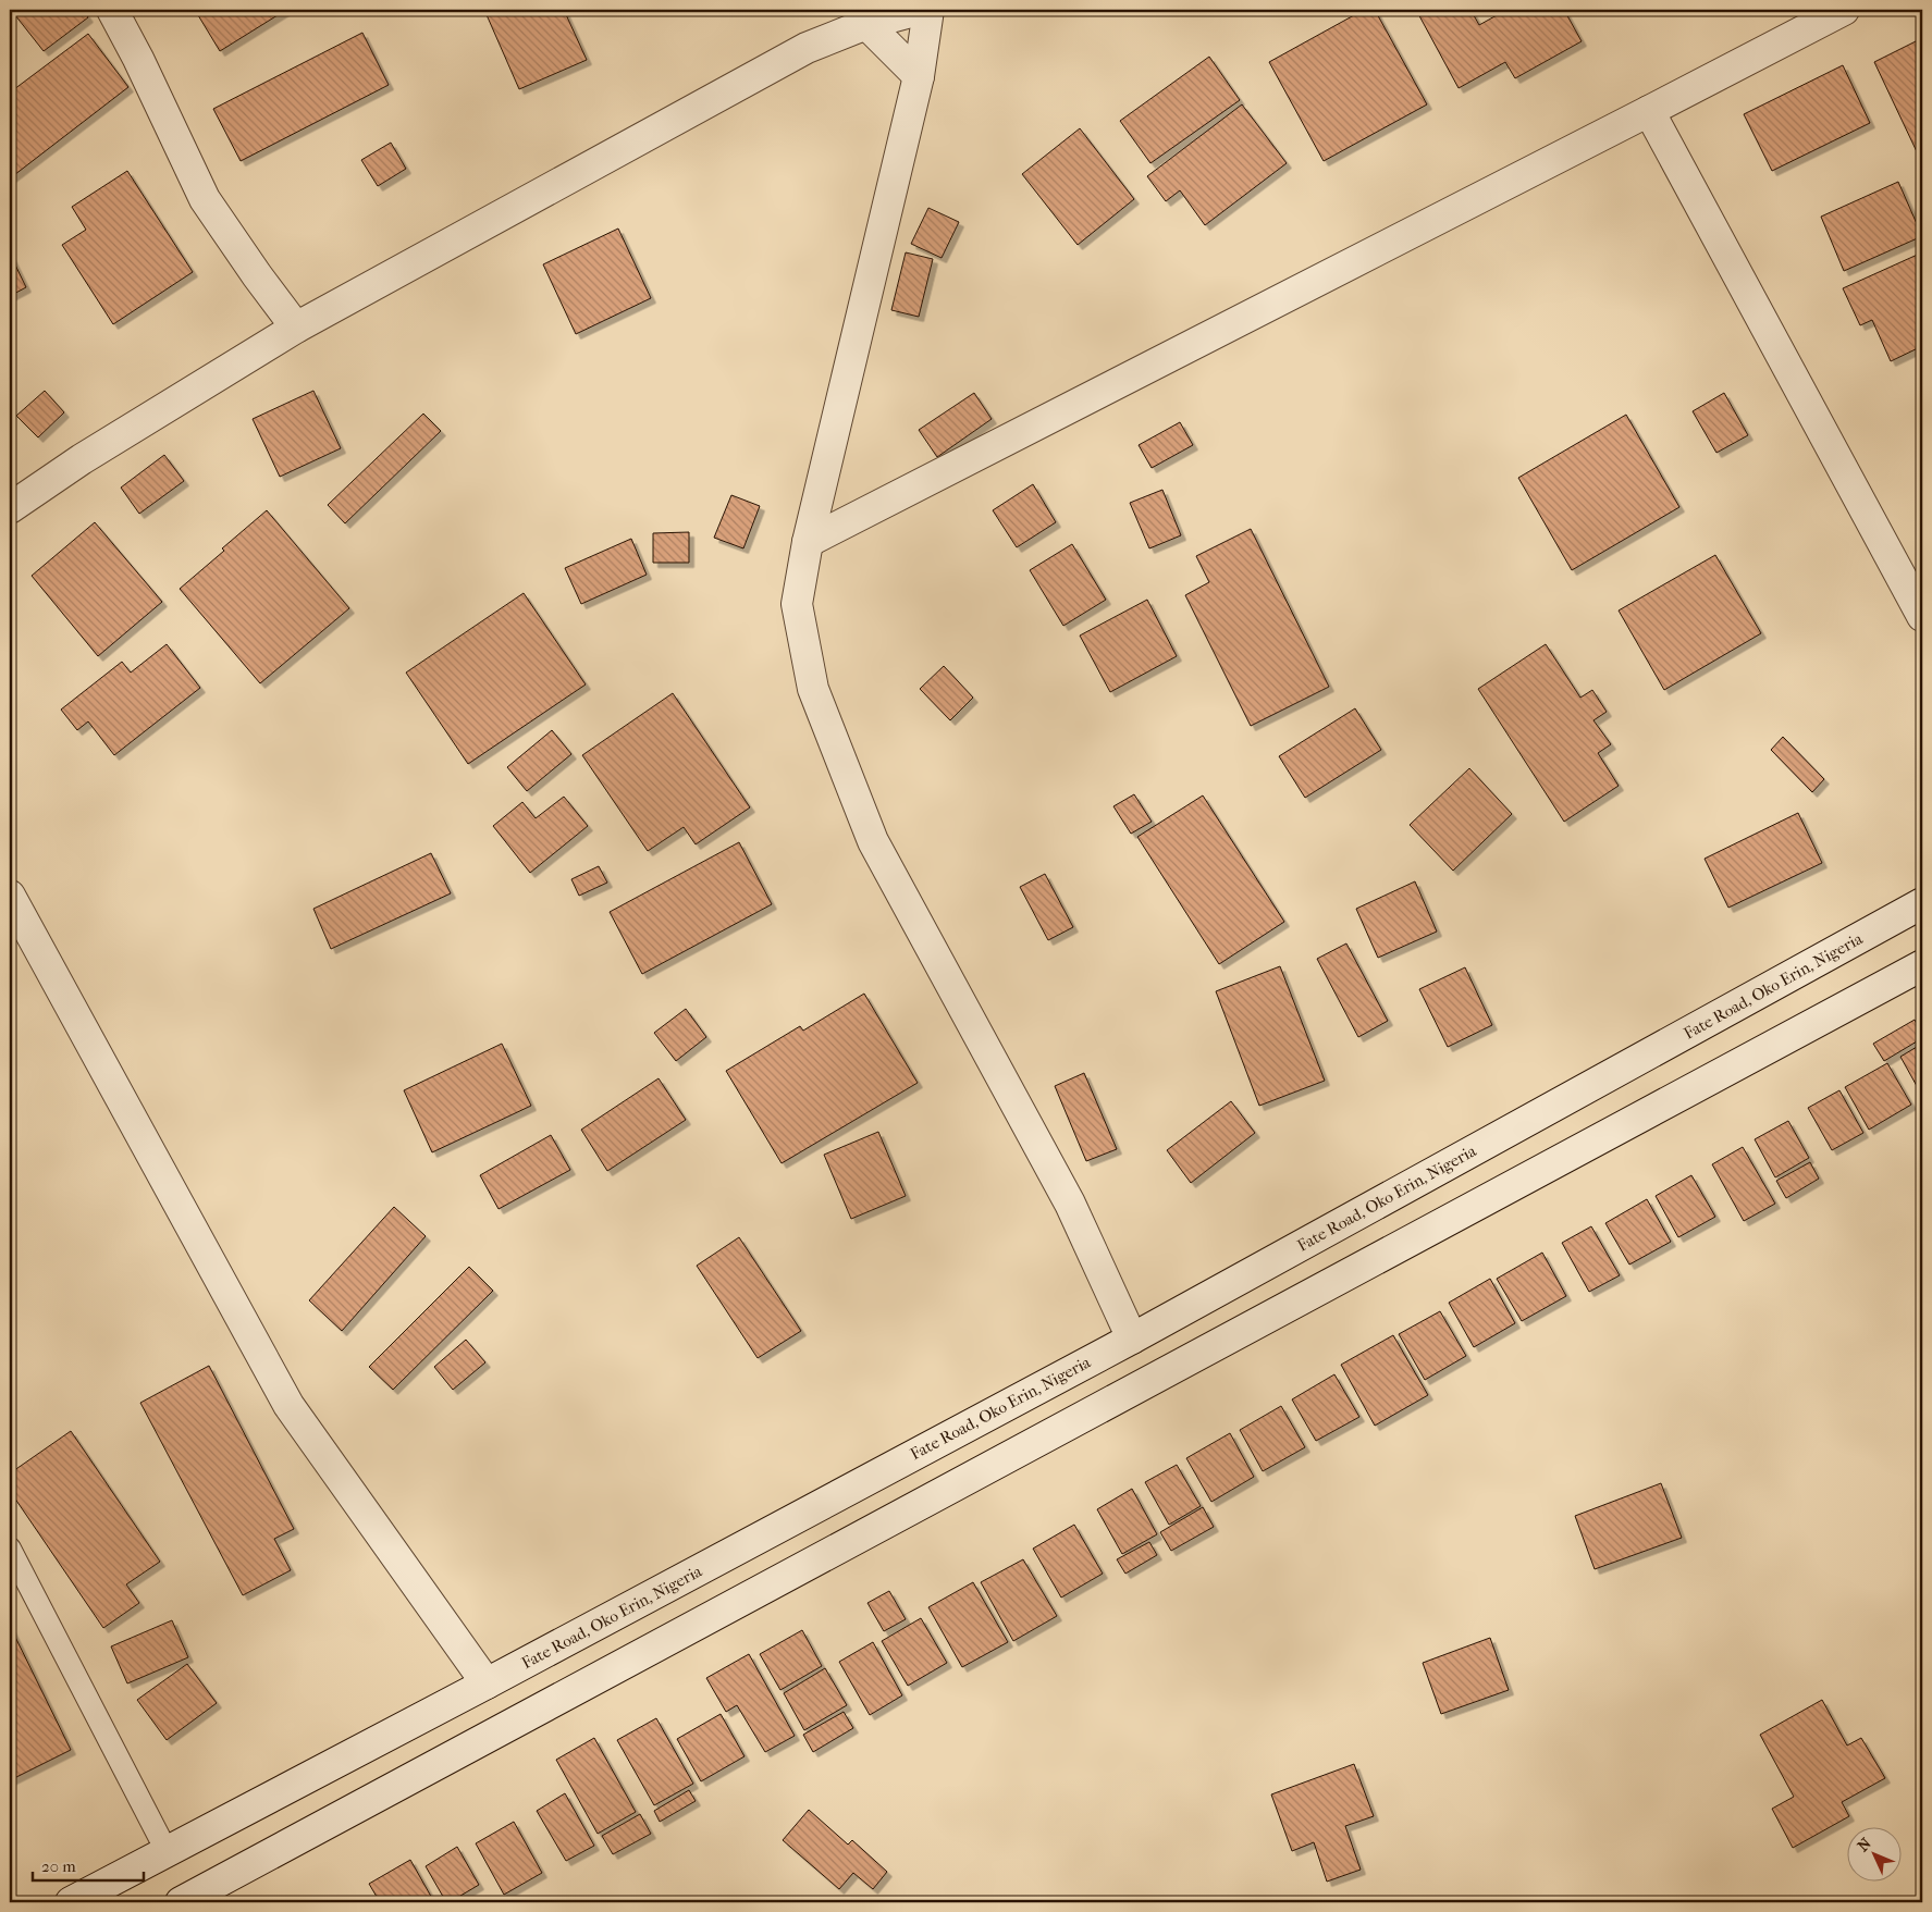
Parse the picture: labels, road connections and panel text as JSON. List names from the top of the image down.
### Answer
{
  "streets": {
    "street": ["Fate Road, Oko Erin, Nigeria"]
  },
  "scale_bar": "20 m",
  "north": "top left"
}
